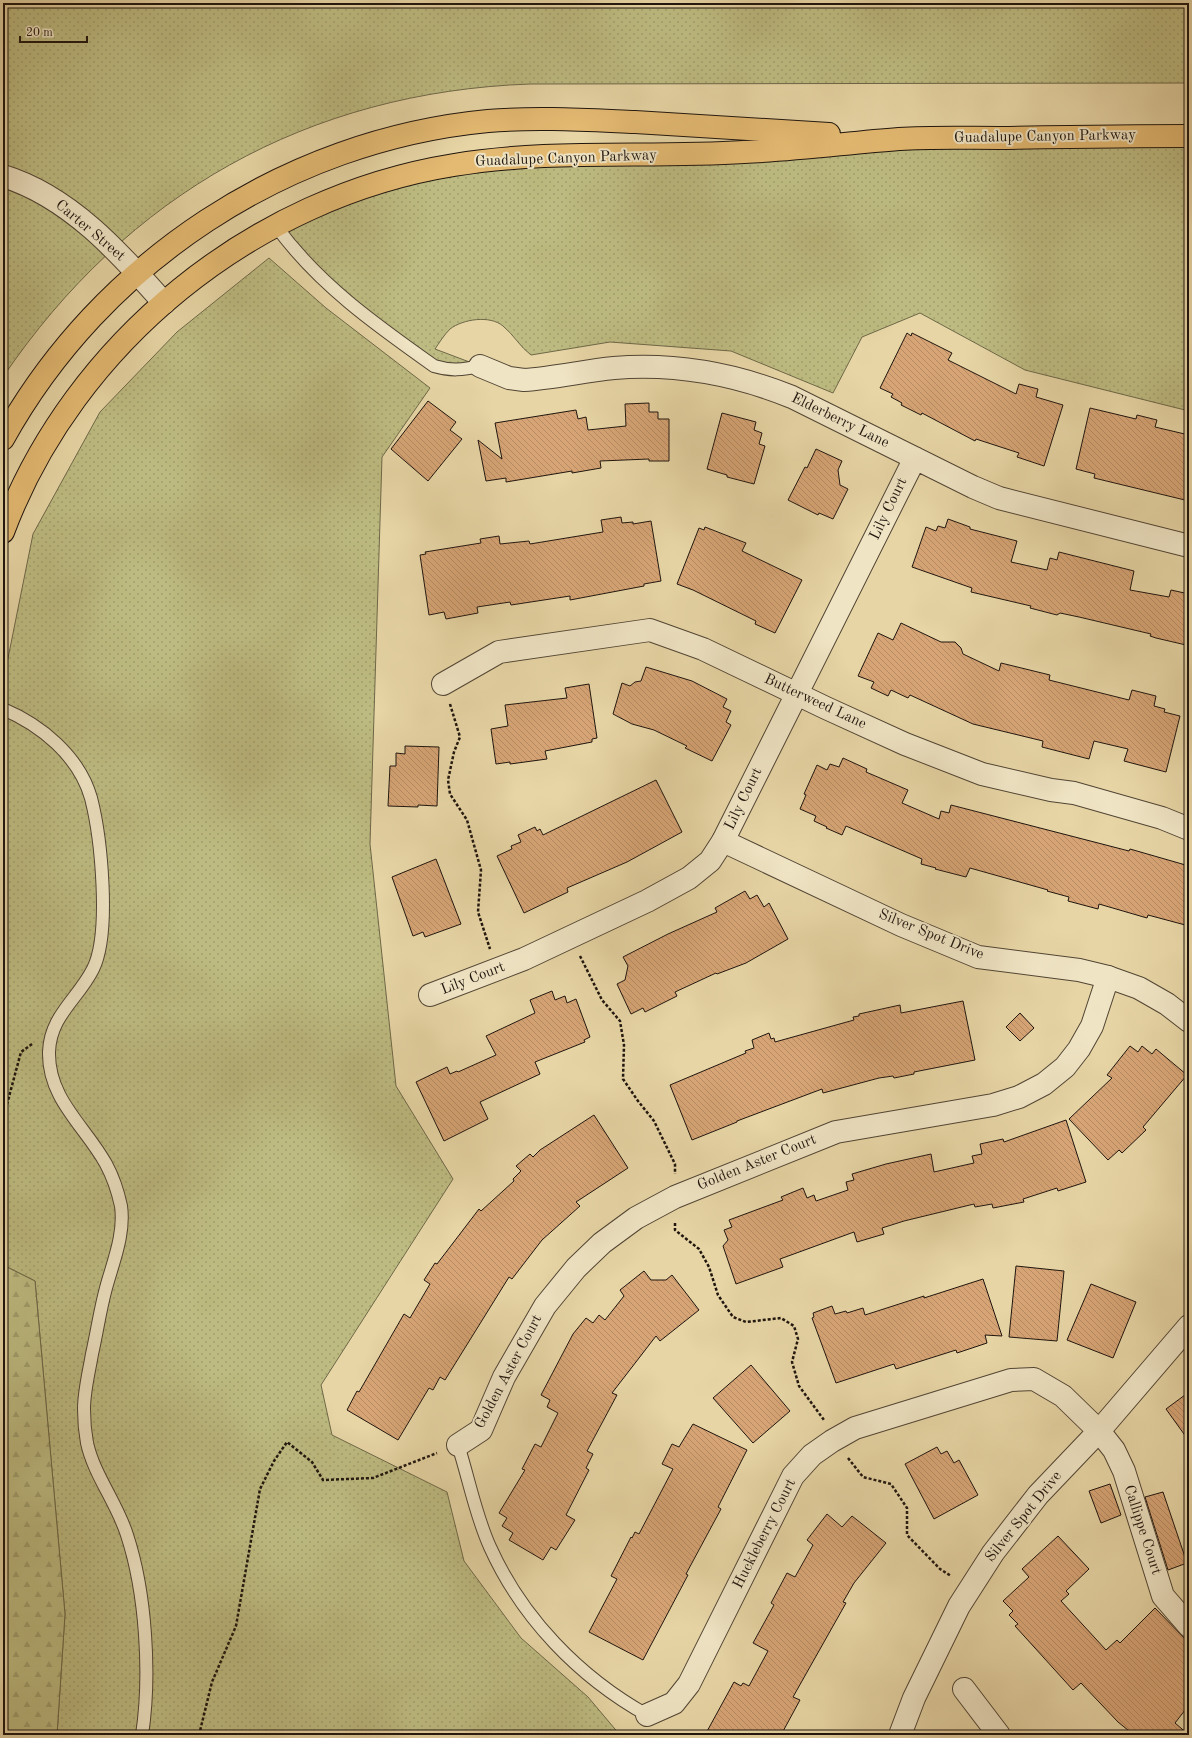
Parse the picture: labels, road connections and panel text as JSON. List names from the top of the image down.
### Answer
{
  "streets": {
    "main road": ["Guadalupe Canyon Parkway"],
    "street": [
      "Carter Street",
      "Elderberry Lane",
      "Lily Court",
      "Butterweed Lane",
      "Silver Spot Drive",
      "Golden Aster Court",
      "Callippe Court",
      "Huckleberry Court"
    ]
  },
  "crossings": [
    ["Guadalupe Canyon Parkway", "Carter Street"],
    ["Elderberry Lane", "Lily Court"],
    ["Lily Court", "Butterweed Lane"],
    ["Lily Court", "Silver Spot Drive"],
    ["Silver Spot Drive", "Golden Aster Court"],
    ["Silver Spot Drive", "Callippe Court"],
    ["Silver Spot Drive", "Huckleberry Court"],
    ["Callippe Court", "Huckleberry Court"]
  ],
  "scale_bar": "20 m"
}
